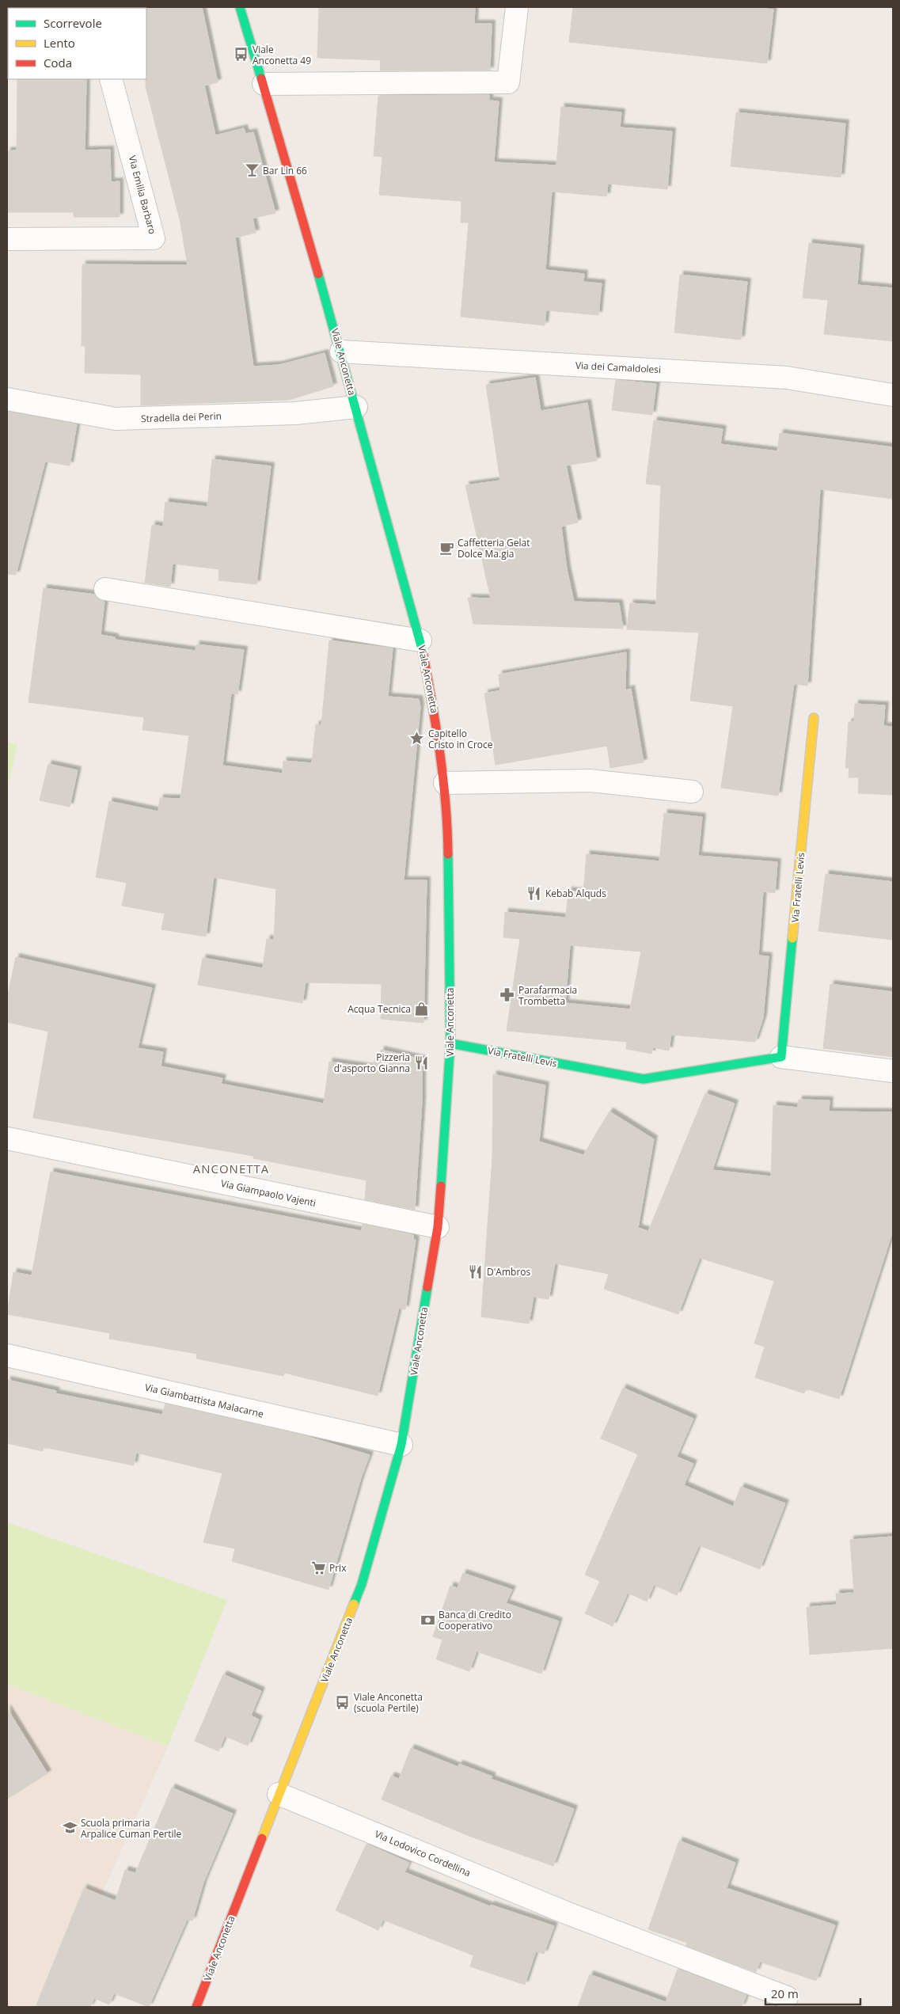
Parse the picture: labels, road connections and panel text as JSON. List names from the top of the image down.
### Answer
{
  "streets": {
    "main road": ["Viale Anconetta", "Via Fratelli Levis"],
    "street": [
      "Via Emilia Barbaro",
      "Via dei Camaldolesi",
      "Stradella dei Perin",
      "Via Giampaolo Vajenti",
      "Via Giambattista Malacarne",
      "Via Lodovico Cordellina"
    ]
  },
  "crossings": [
    ["Viale Anconetta", "Via dei Camaldolesi"],
    ["Viale Anconetta", "Stradella dei Perin"],
    ["Viale Anconetta", "Via Fratelli Levis"],
    ["Viale Anconetta", "Via Giampaolo Vajenti"],
    ["Viale Anconetta", "Via Giambattista Malacarne"],
    ["Viale Anconetta", "Via Lodovico Cordellina"]
  ],
  "districts": ["ANCONETTA"],
  "places": {
    "bus stop": ["Viale Anconetta 49", "Viale Anconetta (scuola Pertile)"],
    "bar": ["Bar Lin 66"],
    "cafe": ["Caffetteria Gelat Dolce Ma.gia"],
    "place": ["Capitello Cristo in Croce"],
    "restaurant": ["Kebab Alquds", "Pizzeria d'asporto Gianna", "D'Ambros"],
    "pharmacy": ["Parafarmacia Trombetta"],
    "shop": ["Acqua Tecnica"],
    "supermarket": ["Prix"],
    "bank": ["Banca di Credito Cooperativo"],
    "school or university": ["Scuola primaria Arpalice Cuman Pertile"]
  },
  "legend": ["Scorrevole", "Lento", "Coda"],
  "scale_bar": "20 m"
}
